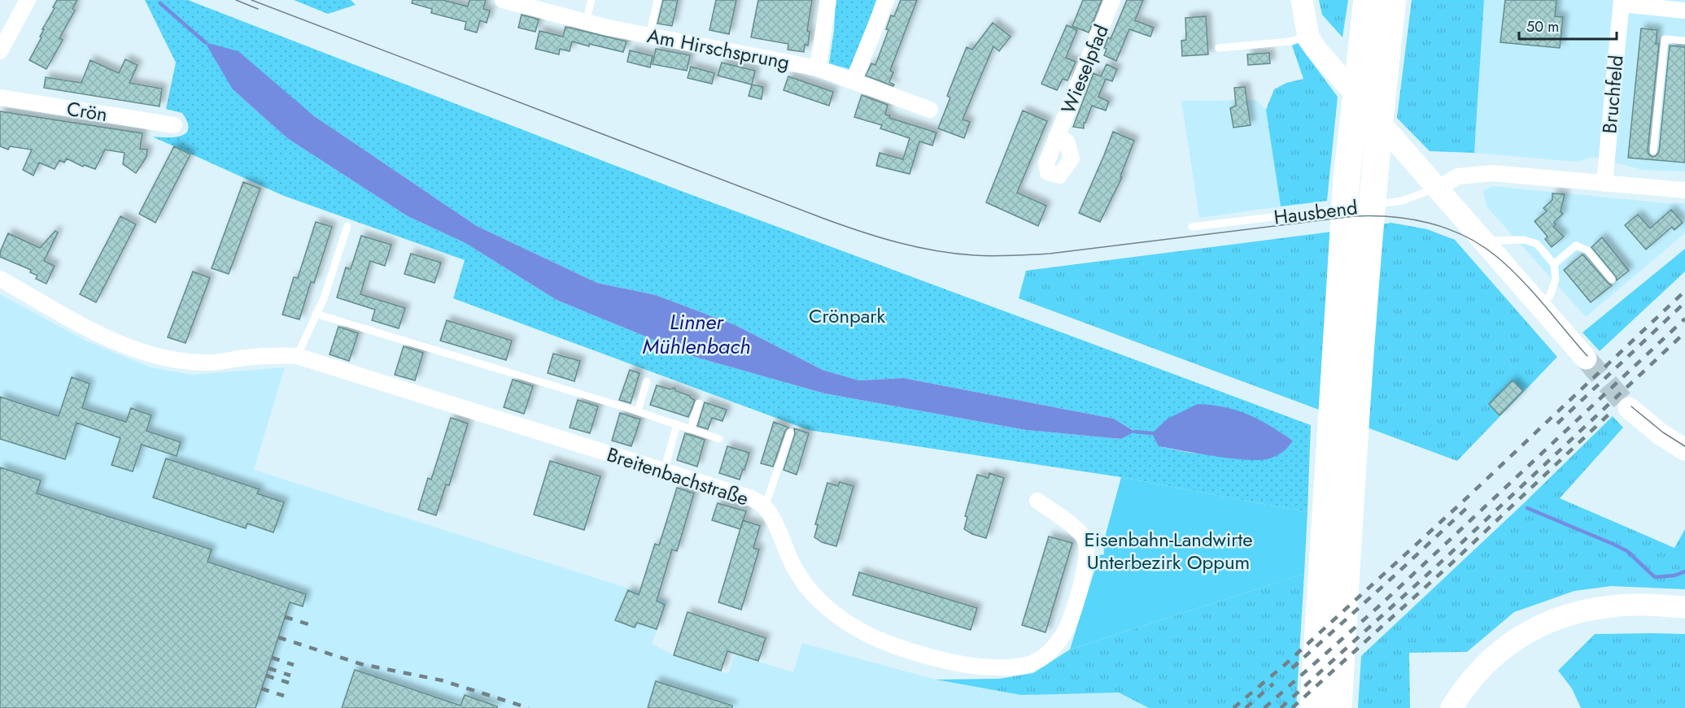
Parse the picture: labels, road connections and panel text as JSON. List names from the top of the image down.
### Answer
{
  "streets": {
    "street": [
      "Am Hirschsprung",
      "Wieselpfad",
      "Bruchfeld",
      "Crön",
      "Breitenbachstraße"
    ],
    "lane": ["Hausbend"]
  },
  "water": ["Linner Mühlenbach"],
  "parks": ["Crönpark", "Eisenbahn-Landwirte Unterbezirk Oppum"],
  "scale_bar": "50 m"
}
